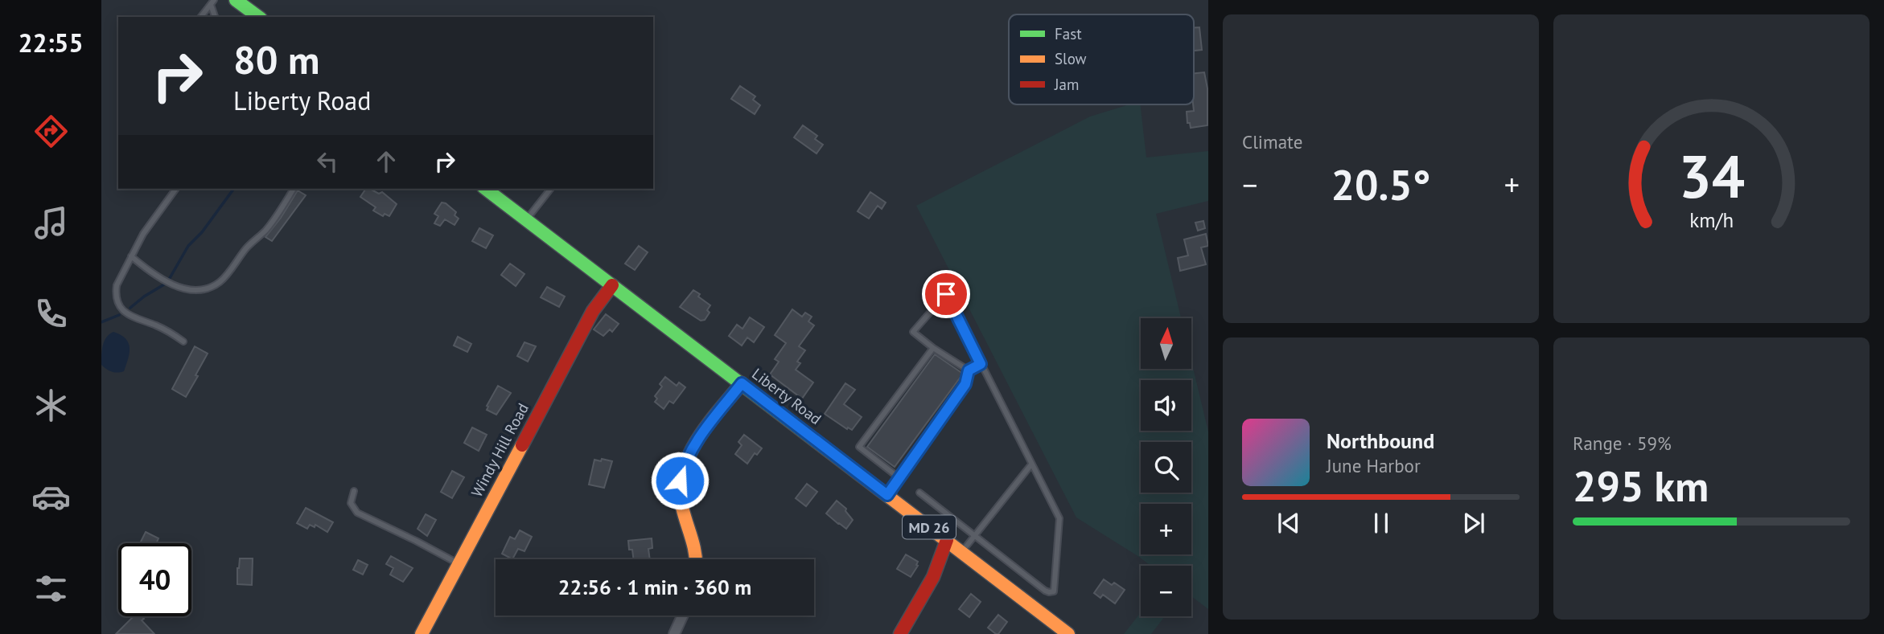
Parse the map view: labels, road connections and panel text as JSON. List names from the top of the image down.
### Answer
{
  "streets": {
    "main road": ["Liberty Road", "Windy Hill Road", "MD 26"]
  },
  "crossings": [
    ["Liberty Road", "Windy Hill Road"]
  ],
  "legend": ["Fast", "Slow", "Jam"],
  "north": "top",
  "page": {
    "tabs": "22:55",
    "tile": [
      "Climate",
      ["Range · 59%", "295 km"]
    ],
    "turn": ["80 m", "Liberty Road"],
    "heat": ["−", "20.5°", "+"],
    "map_buttons": ["+", "−"],
    "song": ["Northbound", "June Harbor"],
    "limit": "40",
    "trip": "22:56 · 1 min · 360 m",
    "gauge": ["34", "km/h"]
  }
}
